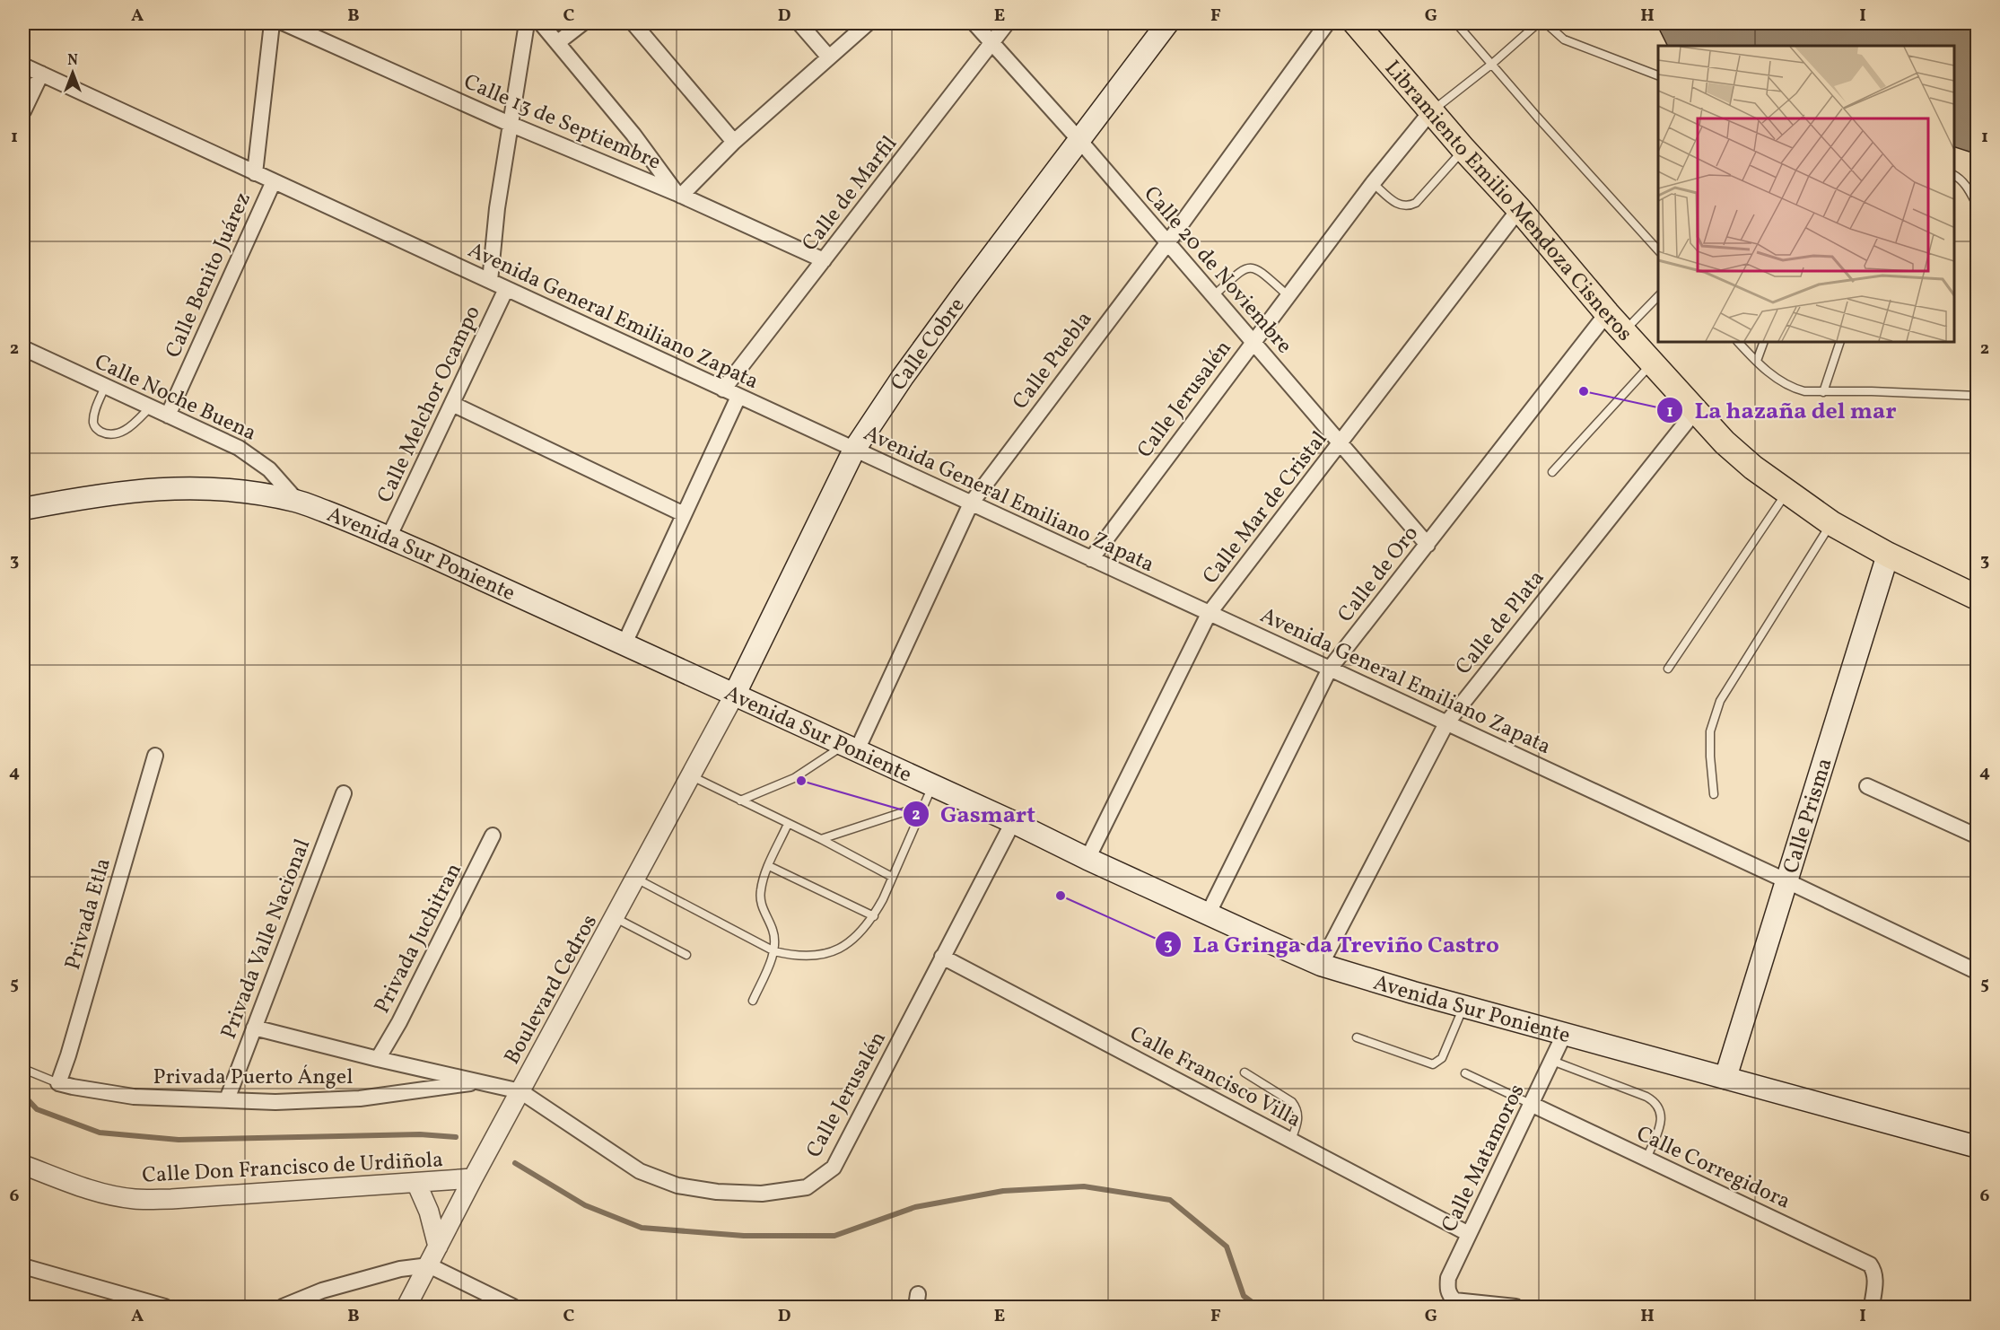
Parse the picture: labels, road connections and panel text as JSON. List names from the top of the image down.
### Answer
{
  "streets": {
    "main road": [
      "Libramiento Emilio Mendoza Cisneros",
      "Calle Cobre",
      "Avenida Sur Poniente",
      "Calle Prisma"
    ],
    "street": [
      "Calle 13 de Septiembre",
      "Calle de Marfil",
      "Calle 20 de Noviembre",
      "Calle Benito Juárez",
      "Avenida General Emiliano Zapata",
      "Calle Puebla",
      "Calle Noche Buena",
      "Calle Jerusalén",
      "Calle Melchor Ocampo",
      "Calle Mar de Cristal",
      "Calle de Oro",
      "Calle de Plata",
      "Privada Etla",
      "Privada Juchitran",
      "Privada Valle Nacional",
      "Boulevard Cedros",
      "Privada Puerto Ángel",
      "Calle Francisco Villa",
      "Calle Matamoros",
      "Calle Don Francisco de Urdiñola",
      "Calle Corregidora"
    ]
  },
  "crossings": [
    ["Calle 13 de Septiembre", "Calle de Marfil"],
    ["Calle 13 de Septiembre", "Calle Melchor Ocampo"],
    ["Calle de Marfil", "Calle 20 de Noviembre"],
    ["Calle de Marfil", "Avenida General Emiliano Zapata"],
    ["Libramiento Emilio Mendoza Cisneros", "Calle Jerusalén"],
    ["Libramiento Emilio Mendoza Cisneros", "Calle Mar de Cristal"],
    ["Libramiento Emilio Mendoza Cisneros", "Calle de Oro"],
    ["Libramiento Emilio Mendoza Cisneros", "Calle de Plata"],
    ["Libramiento Emilio Mendoza Cisneros", "Calle Prisma"],
    ["Calle 20 de Noviembre", "Calle Cobre"],
    ["Calle 20 de Noviembre", "Calle Puebla"],
    ["Calle 20 de Noviembre", "Calle Jerusalén"],
    ["Calle 20 de Noviembre", "Calle Mar de Cristal"],
    ["Calle 20 de Noviembre", "Calle de Oro"],
    ["Calle Benito Juárez", "Avenida General Emiliano Zapata"],
    ["Calle Benito Juárez", "Calle Noche Buena"],
    ["Avenida General Emiliano Zapata", "Calle Cobre"],
    ["Avenida General Emiliano Zapata", "Calle Puebla"],
    ["Avenida General Emiliano Zapata", "Calle Jerusalén"],
    ["Avenida General Emiliano Zapata", "Calle Melchor Ocampo"],
    ["Avenida General Emiliano Zapata", "Calle Mar de Cristal"],
    ["Avenida General Emiliano Zapata", "Calle de Oro"],
    ["Avenida General Emiliano Zapata", "Calle de Plata"],
    ["Avenida General Emiliano Zapata", "Calle Prisma"],
    ["Calle Cobre", "Avenida Sur Poniente"],
    ["Calle Cobre", "Boulevard Cedros"],
    ["Calle Puebla", "Avenida Sur Poniente"],
    ["Calle Noche Buena", "Avenida Sur Poniente"],
    ["Calle Jerusalén", "Avenida Sur Poniente"],
    ["Calle Jerusalén", "Boulevard Cedros"],
    ["Calle Jerusalén", "Privada Puerto Ángel"],
    ["Calle Jerusalén", "Calle Francisco Villa"],
    ["Calle Melchor Ocampo", "Avenida Sur Poniente"],
    ["Calle Mar de Cristal", "Avenida Sur Poniente"],
    ["Avenida Sur Poniente", "Calle de Oro"],
    ["Avenida Sur Poniente", "Calle de Plata"],
    ["Avenida Sur Poniente", "Calle Prisma"],
    ["Avenida Sur Poniente", "Boulevard Cedros"],
    ["Avenida Sur Poniente", "Calle Matamoros"],
    ["Privada Etla", "Privada Puerto Ángel"],
    ["Privada Juchitran", "Privada Puerto Ángel"],
    ["Privada Valle Nacional", "Privada Puerto Ángel"],
    ["Boulevard Cedros", "Privada Puerto Ángel"],
    ["Boulevard Cedros", "Calle Don Francisco de Urdiñola"],
    ["Calle Francisco Villa", "Calle Matamoros"],
    ["Calle Matamoros", "Calle Corregidora"]
  ],
  "places": ["La hazaña del mar", "Gasmart", "La Gringa da Treviño Castro"],
  "north": "top",
  "grid": {
    "columns": [
      "A",
      "B",
      "C",
      "D",
      "E",
      "F",
      "G",
      "H",
      "I"
    ],
    "rows": [
      "1",
      "2",
      "3",
      "4",
      "5",
      "6"
    ]
  }
}
